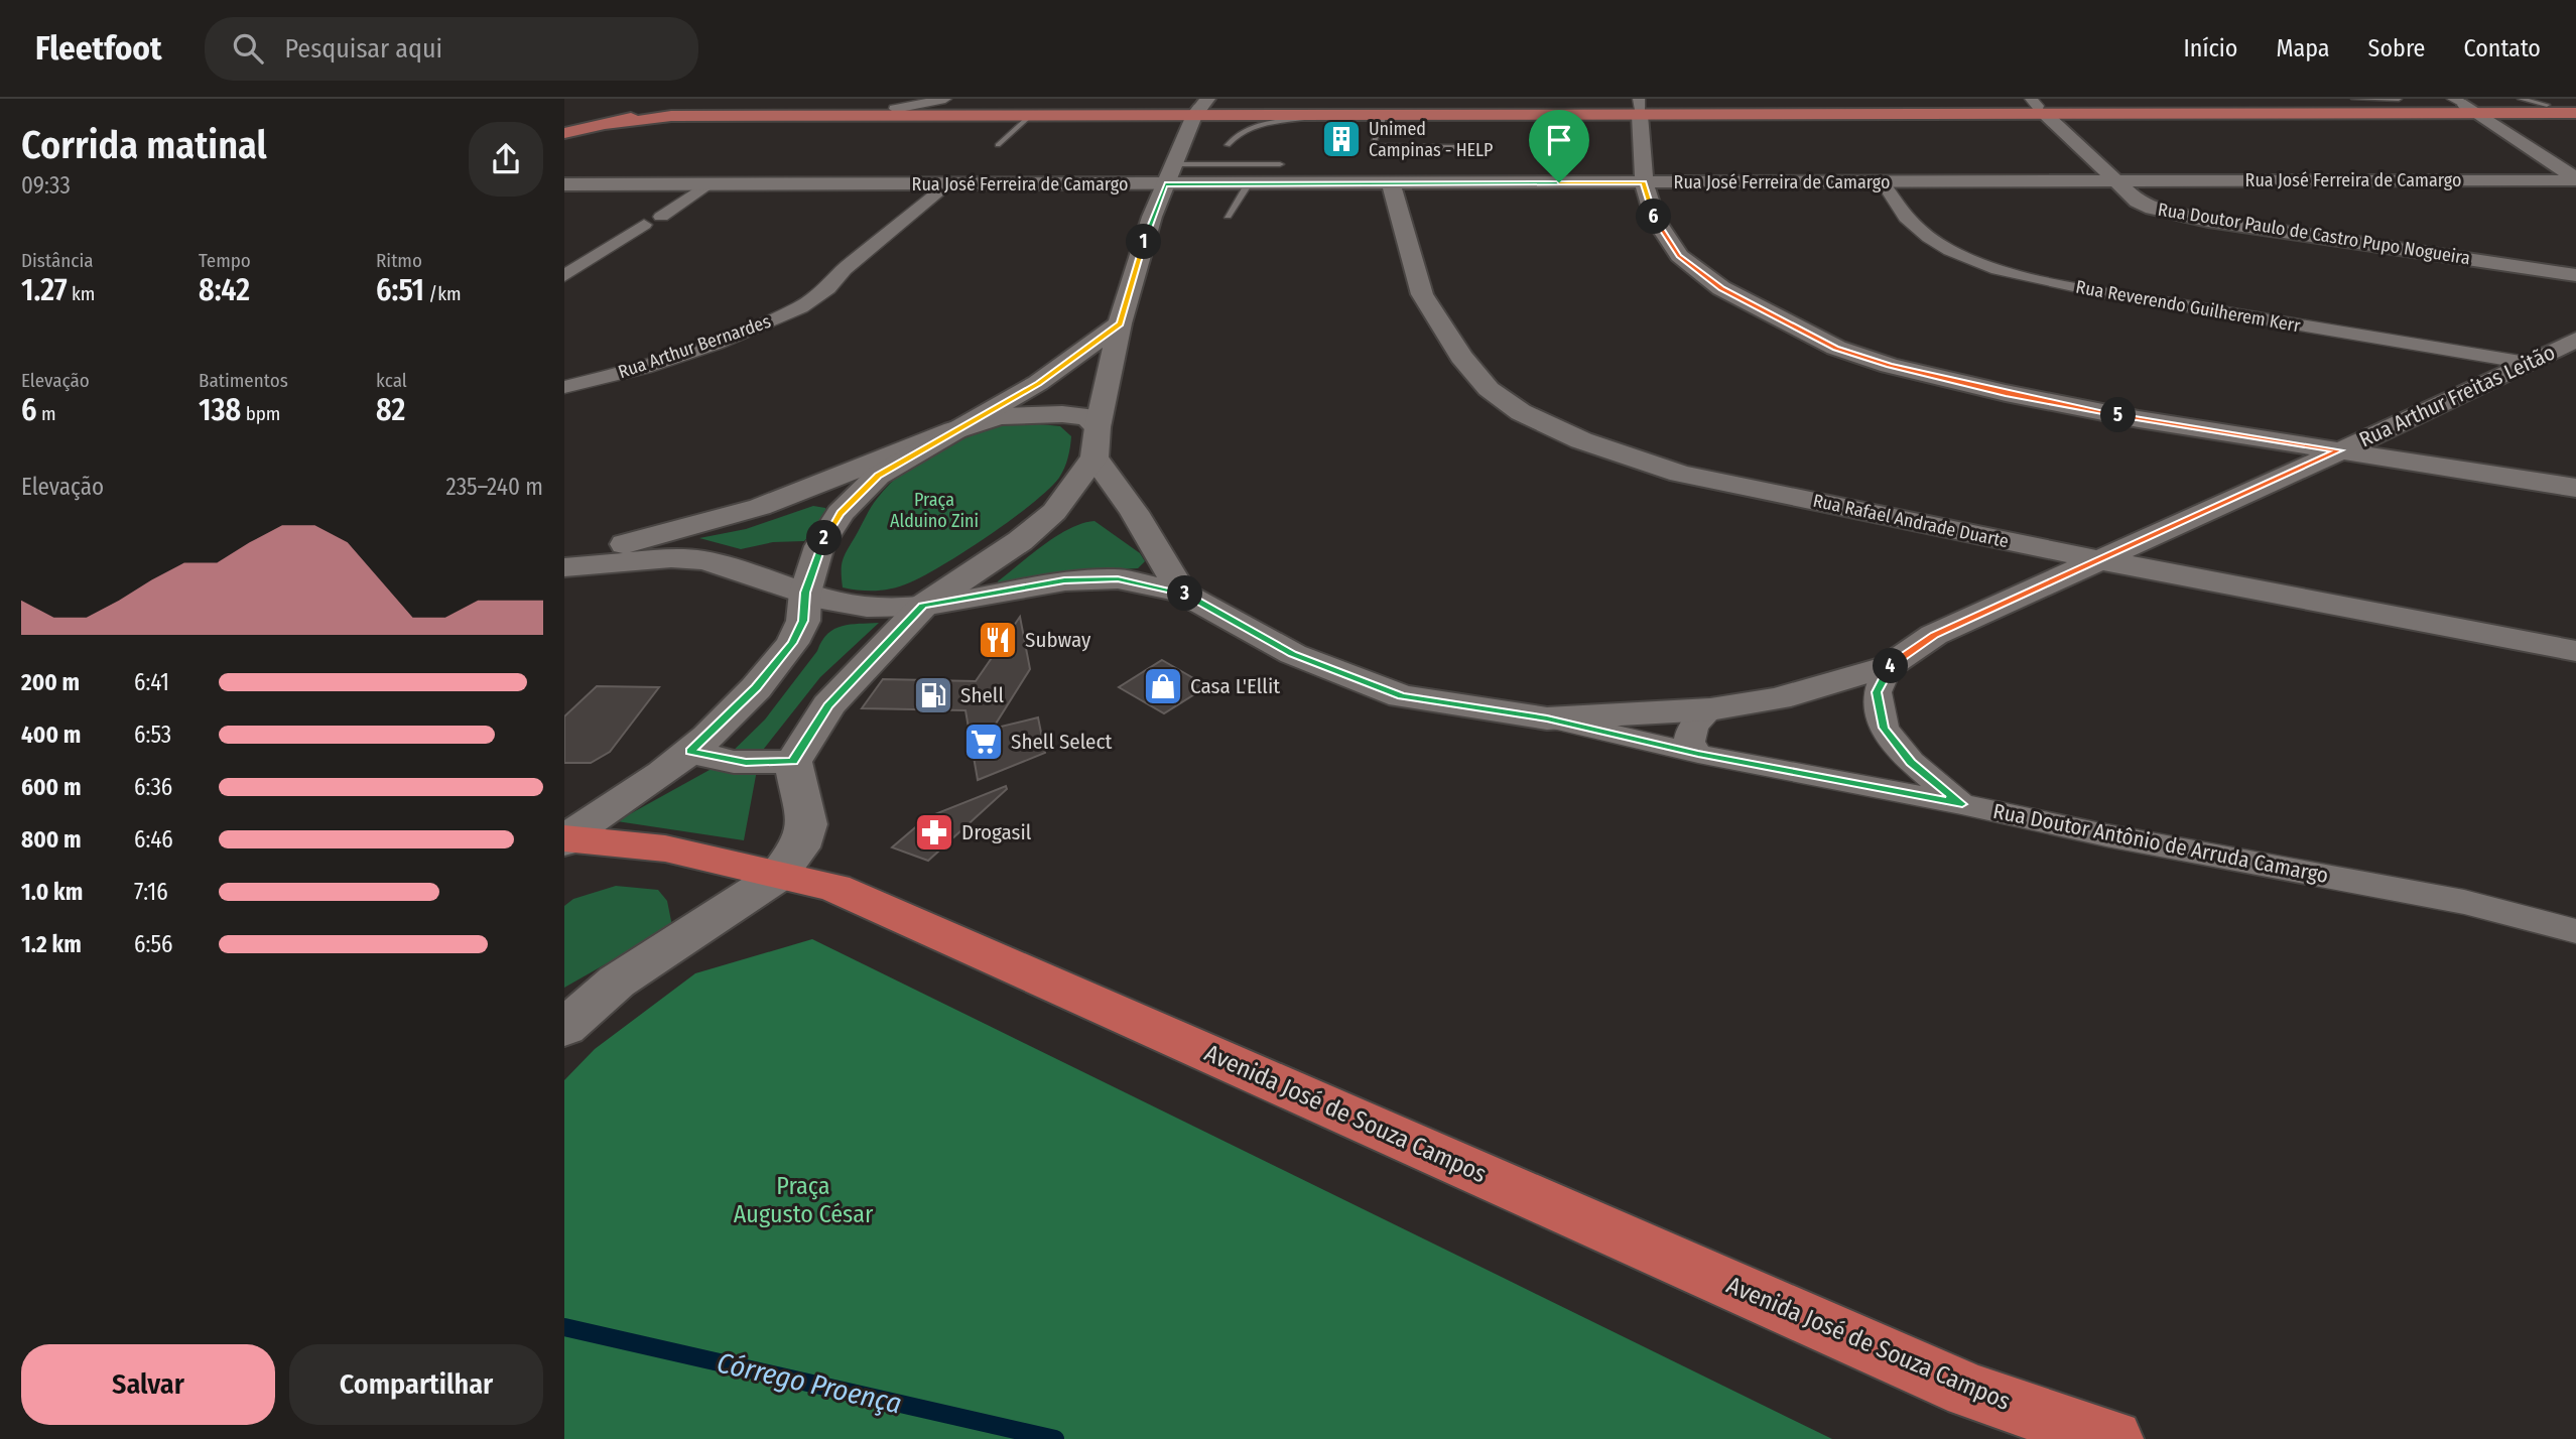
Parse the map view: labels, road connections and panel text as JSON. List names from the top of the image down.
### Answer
{
  "streets": {
    "highway": ["Avenida José de Souza Campos"],
    "street": [
      "Rua José Ferreira de Camargo",
      "Rua Doutor Paulo de Castro Pupo Nogueira",
      "Rua Reverendo Guilherem Kerr",
      "Rua Arthur Bernardes",
      "Rua Arthur Freitas Leitão",
      "Rua Rafael Andrade Duarte",
      "Rua Doutor Antônio de Arruda Camargo"
    ]
  },
  "crossings": [
    ["Rua José Ferreira de Camargo", "Rua Doutor Paulo de Castro Pupo Nogueira"],
    ["Rua José Ferreira de Camargo", "Rua Reverendo Guilherem Kerr"],
    ["Rua José Ferreira de Camargo", "Rua Arthur Bernardes"],
    ["Rua José Ferreira de Camargo", "Rua Rafael Andrade Duarte"],
    ["Rua Reverendo Guilherem Kerr", "Rua Arthur Freitas Leitão"],
    ["Rua Arthur Freitas Leitão", "Rua Rafael Andrade Duarte"],
    ["Rua Arthur Freitas Leitão", "Rua Doutor Antônio de Arruda Camargo"]
  ],
  "water": ["Córrego Proença"],
  "parks": ["Praça Alduino Zini", "Praça Augusto César"],
  "places": {
    "building": ["Unimed Campinas - HELP"],
    "restaurant": ["Subway"],
    "shop": ["Casa L'Ellit"],
    "fuel station": ["Shell"],
    "supermarket": ["Shell Select"],
    "pharmacy": ["Drogasil"]
  },
  "page": {
    "header": "Fleetfoot",
    "search": "Pesquisar aqui",
    "nav": [
      "Início",
      "Mapa",
      "Sobre",
      "Contato"
    ],
    "heading": ["Corrida matinal", "09:33"],
    "pins": [
      "6",
      "1",
      "5",
      "2",
      "3",
      "4"
    ],
    "stats": [
      ["Distância", "1.27 km"],
      ["Tempo", "8:42"],
      ["Ritmo", "6:51 /km"],
      ["Elevação", "6 m"],
      ["Batimentos", "138 bpm"],
      ["kcal", "82"]
    ],
    "chart": ["Elevação", "235–240 m"],
    "list": [
      {
        "name": "200 m",
        "note": "6:41"
      },
      {
        "name": "400 m",
        "note": "6:53"
      },
      {
        "name": "600 m",
        "note": "6:36"
      },
      {
        "name": "800 m",
        "note": "6:46"
      },
      {
        "name": "1.0 km",
        "note": "7:16"
      },
      {
        "name": "1.2 km",
        "note": "6:56"
      }
    ],
    "buttons": ["Salvar", "Compartilhar"]
  }
}
